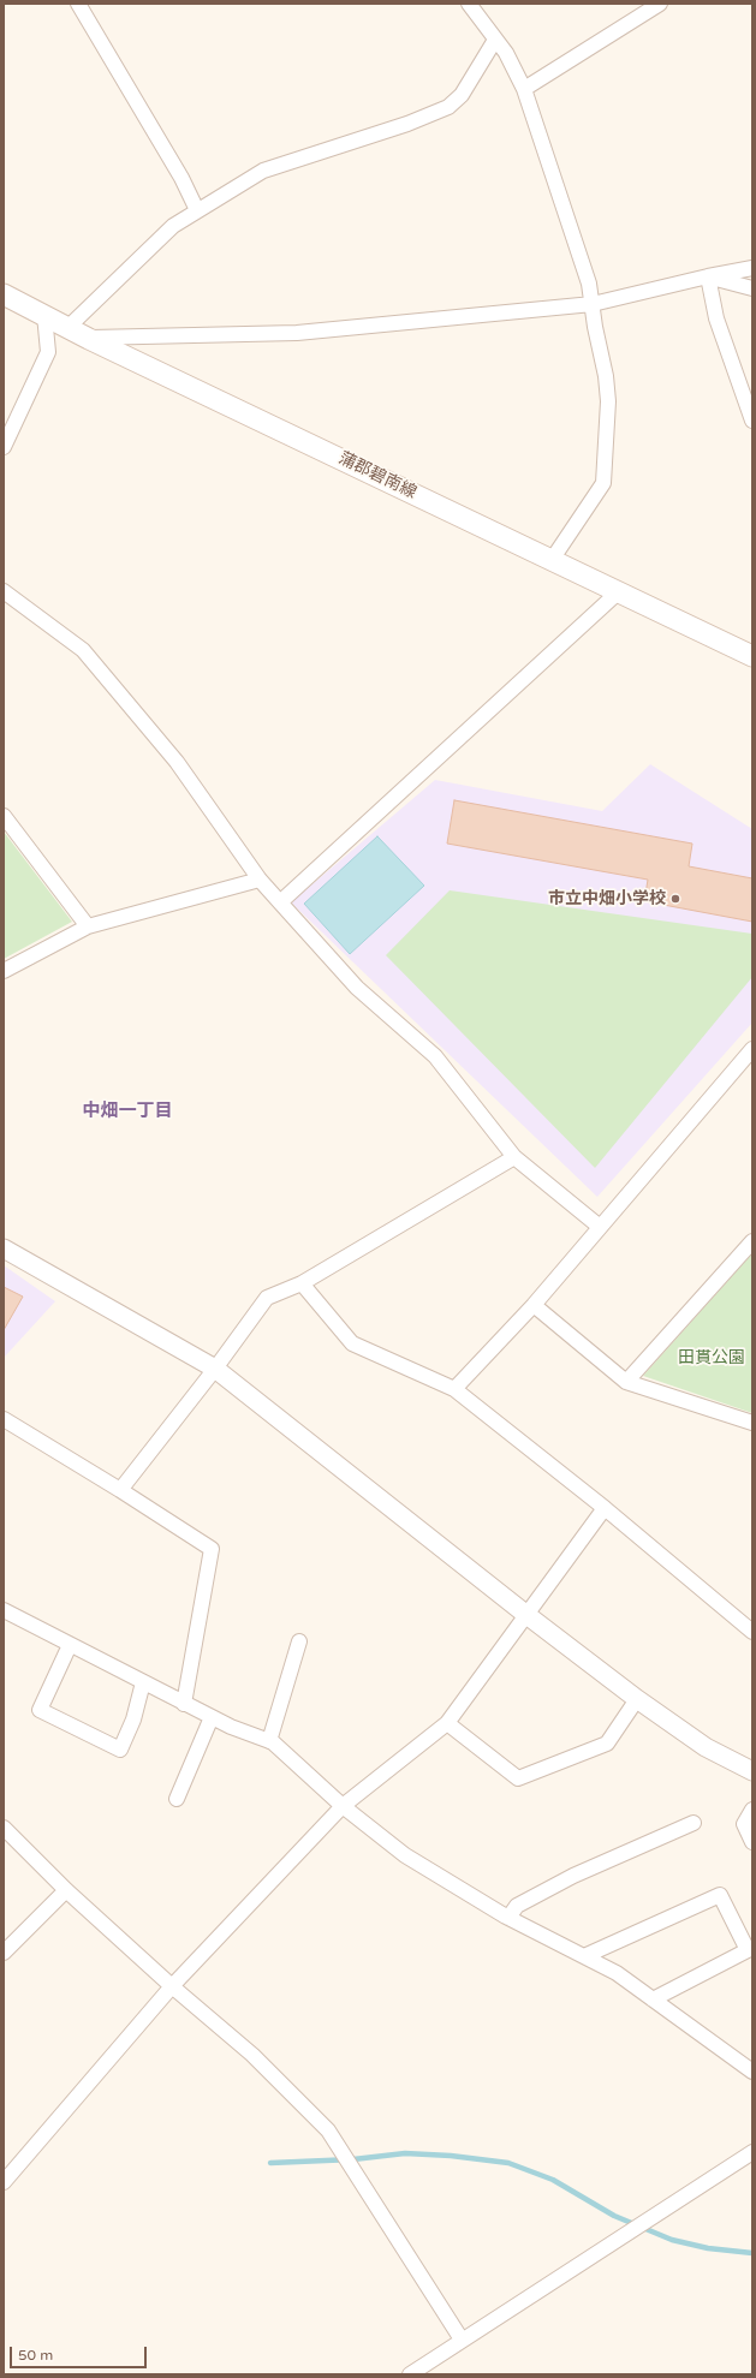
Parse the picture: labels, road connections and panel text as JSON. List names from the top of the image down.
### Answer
{
  "streets": {
    "main road": ["蒲郡碧南線"]
  },
  "districts": ["中畑一丁目"],
  "parks": ["田貫公園"],
  "places": ["市立中畑小学校"],
  "scale_bar": "50 m"
}
